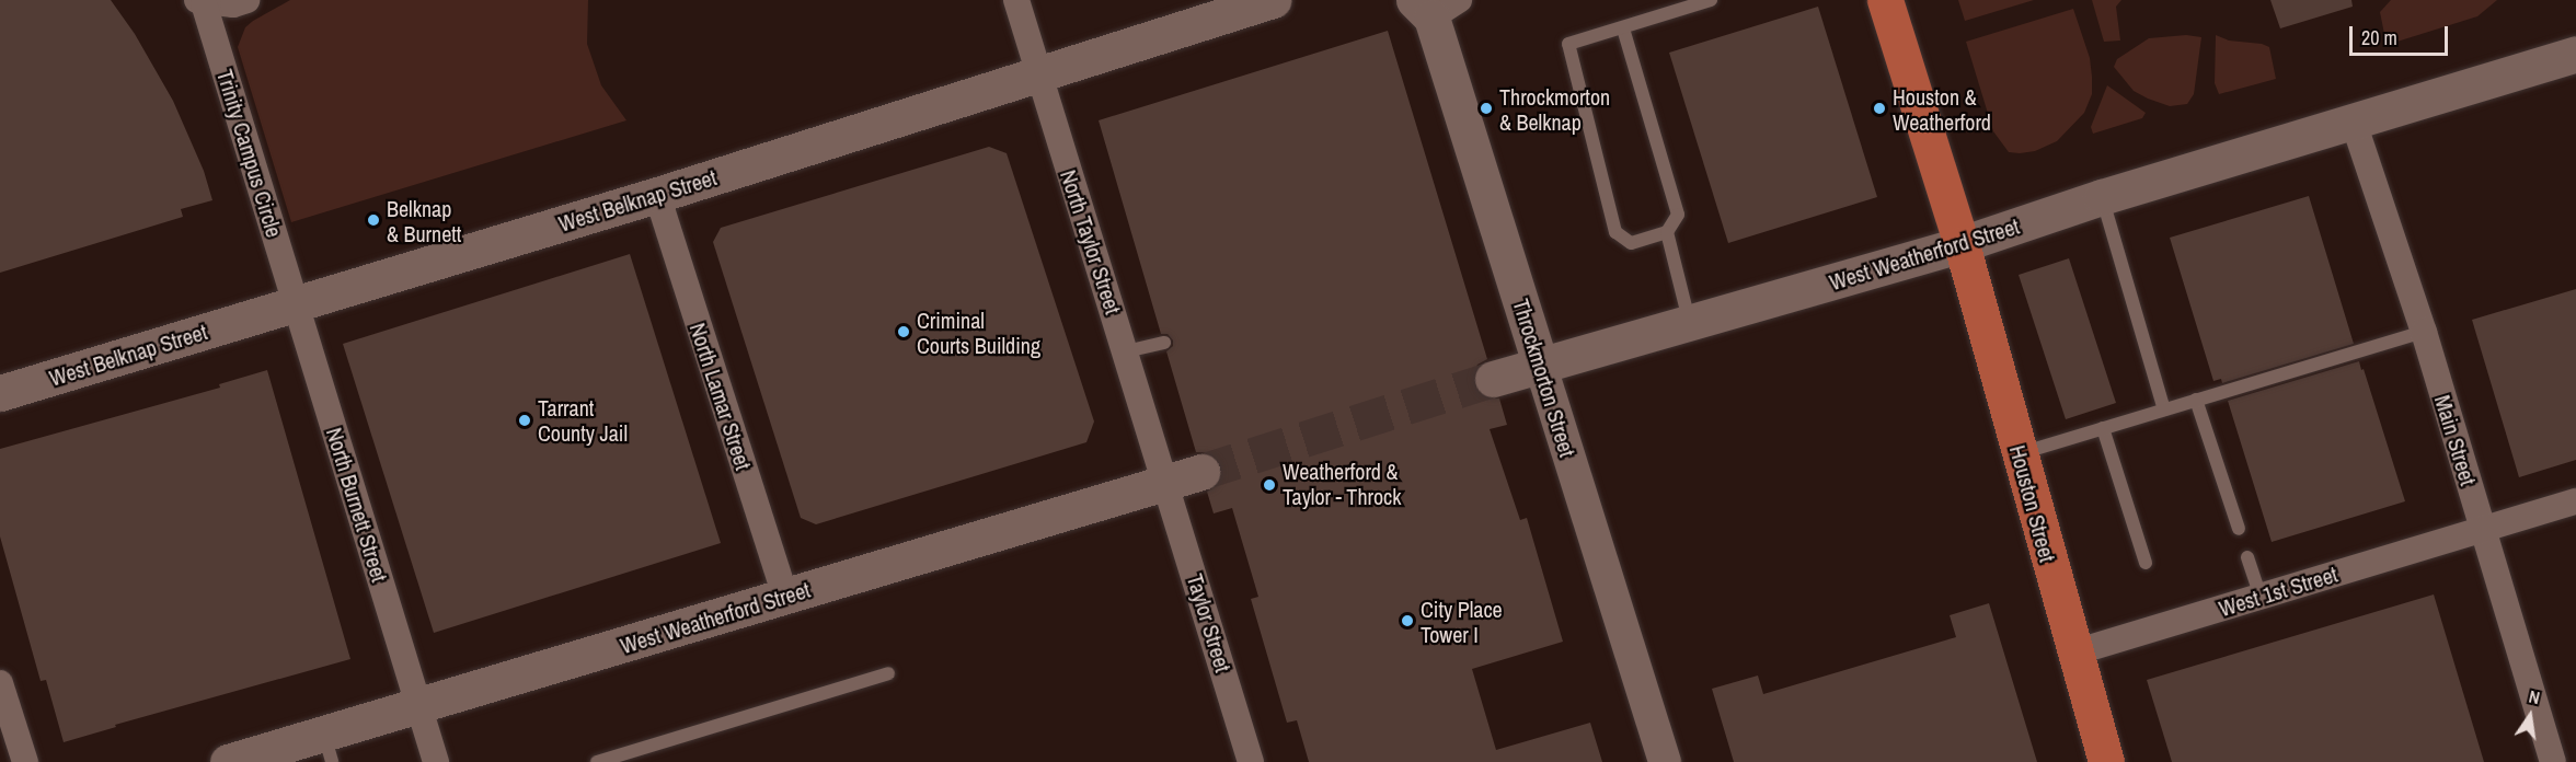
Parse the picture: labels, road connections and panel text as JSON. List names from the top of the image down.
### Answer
{
  "streets": {
    "main road": [
      "West Belknap Street",
      "West Weatherford Street",
      "Throckmorton Street",
      "Houston Street"
    ],
    "street": [
      "Trinity Campus Circle",
      "North Taylor Street",
      "North Lamar Street",
      "Main Street",
      "North Burnett Street",
      "West 1st Street",
      "Taylor Street"
    ]
  },
  "crossings": [
    ["Trinity Campus Circle", "West Belknap Street"],
    ["Trinity Campus Circle", "North Burnett Street"],
    ["West Belknap Street", "North Taylor Street"],
    ["West Belknap Street", "North Lamar Street"],
    ["West Belknap Street", "North Burnett Street"],
    ["North Taylor Street", "West Weatherford Street"],
    ["North Taylor Street", "Taylor Street"],
    ["West Weatherford Street", "Throckmorton Street"],
    ["West Weatherford Street", "North Lamar Street"],
    ["West Weatherford Street", "Main Street"],
    ["West Weatherford Street", "Houston Street"],
    ["West Weatherford Street", "North Burnett Street"],
    ["West Weatherford Street", "Taylor Street"],
    ["Main Street", "West 1st Street"],
    ["Houston Street", "West 1st Street"]
  ],
  "places": [
    "Throckmorton & Belknap",
    "Houston & Weatherford",
    "Belknap & Burnett",
    "Criminal Courts Building",
    "Tarrant County Jail",
    "Weatherford & Taylor - Throck",
    "City Place Tower I"
  ],
  "scale_bar": "20 m",
  "north": "top"
}
